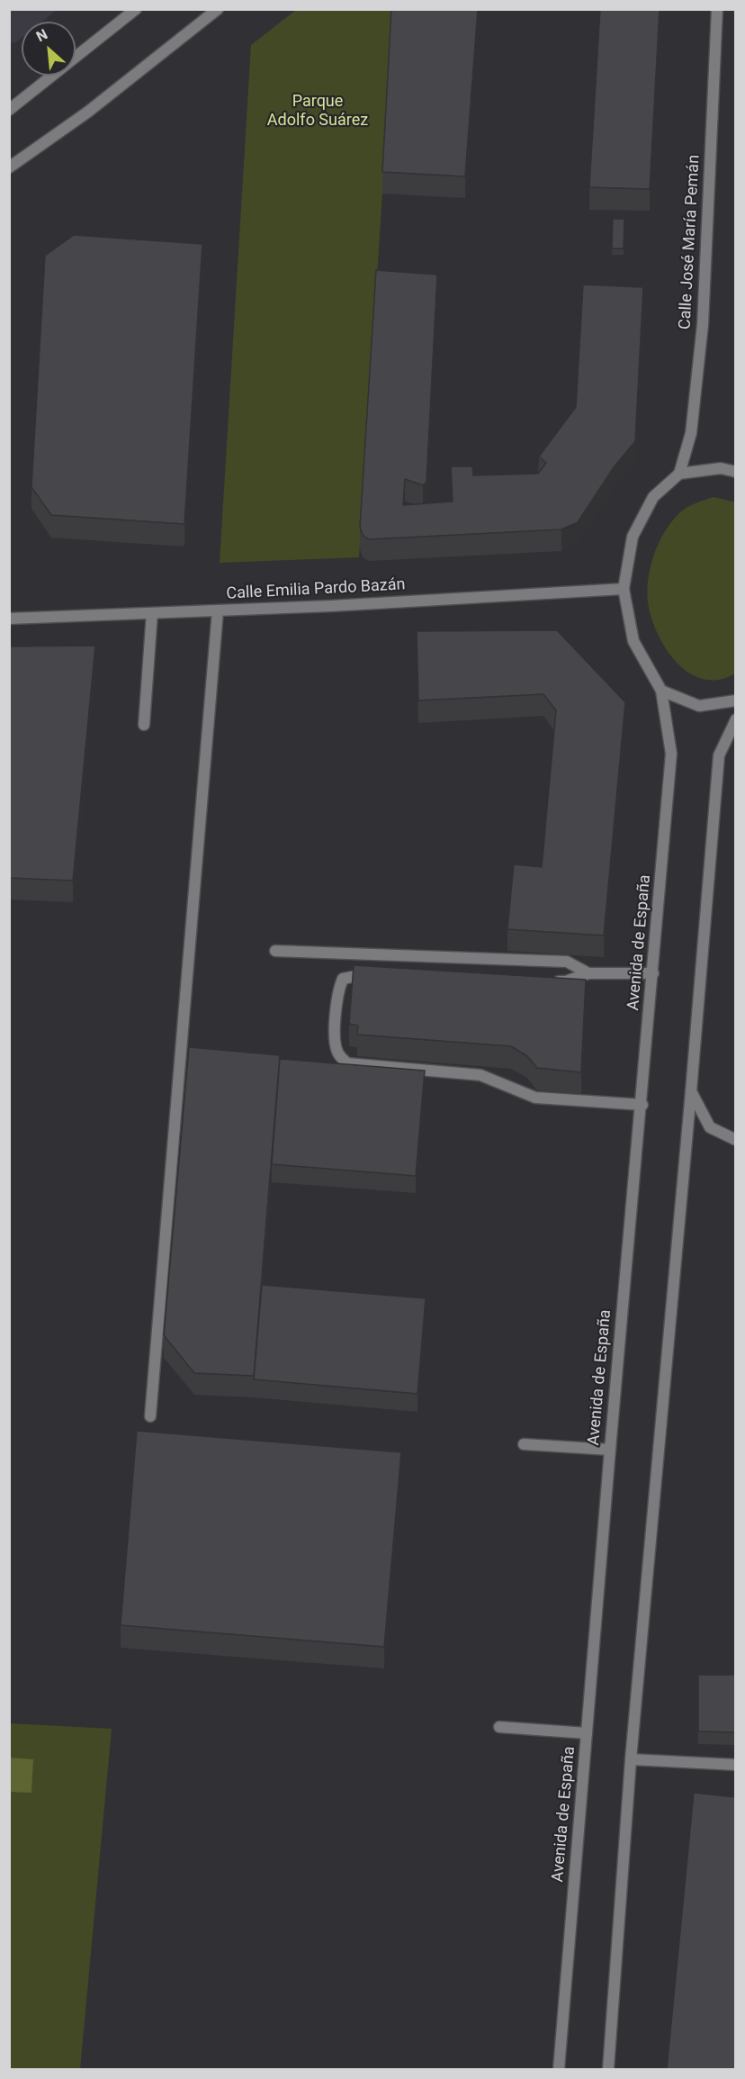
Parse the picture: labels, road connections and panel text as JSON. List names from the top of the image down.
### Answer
{
  "streets": {
    "street": ["Calle José María Pemán", "Calle Emilia Pardo Bazán", "Avenida de España"]
  },
  "parks": ["Parque Adolfo Suárez"],
  "north": "top left"
}
